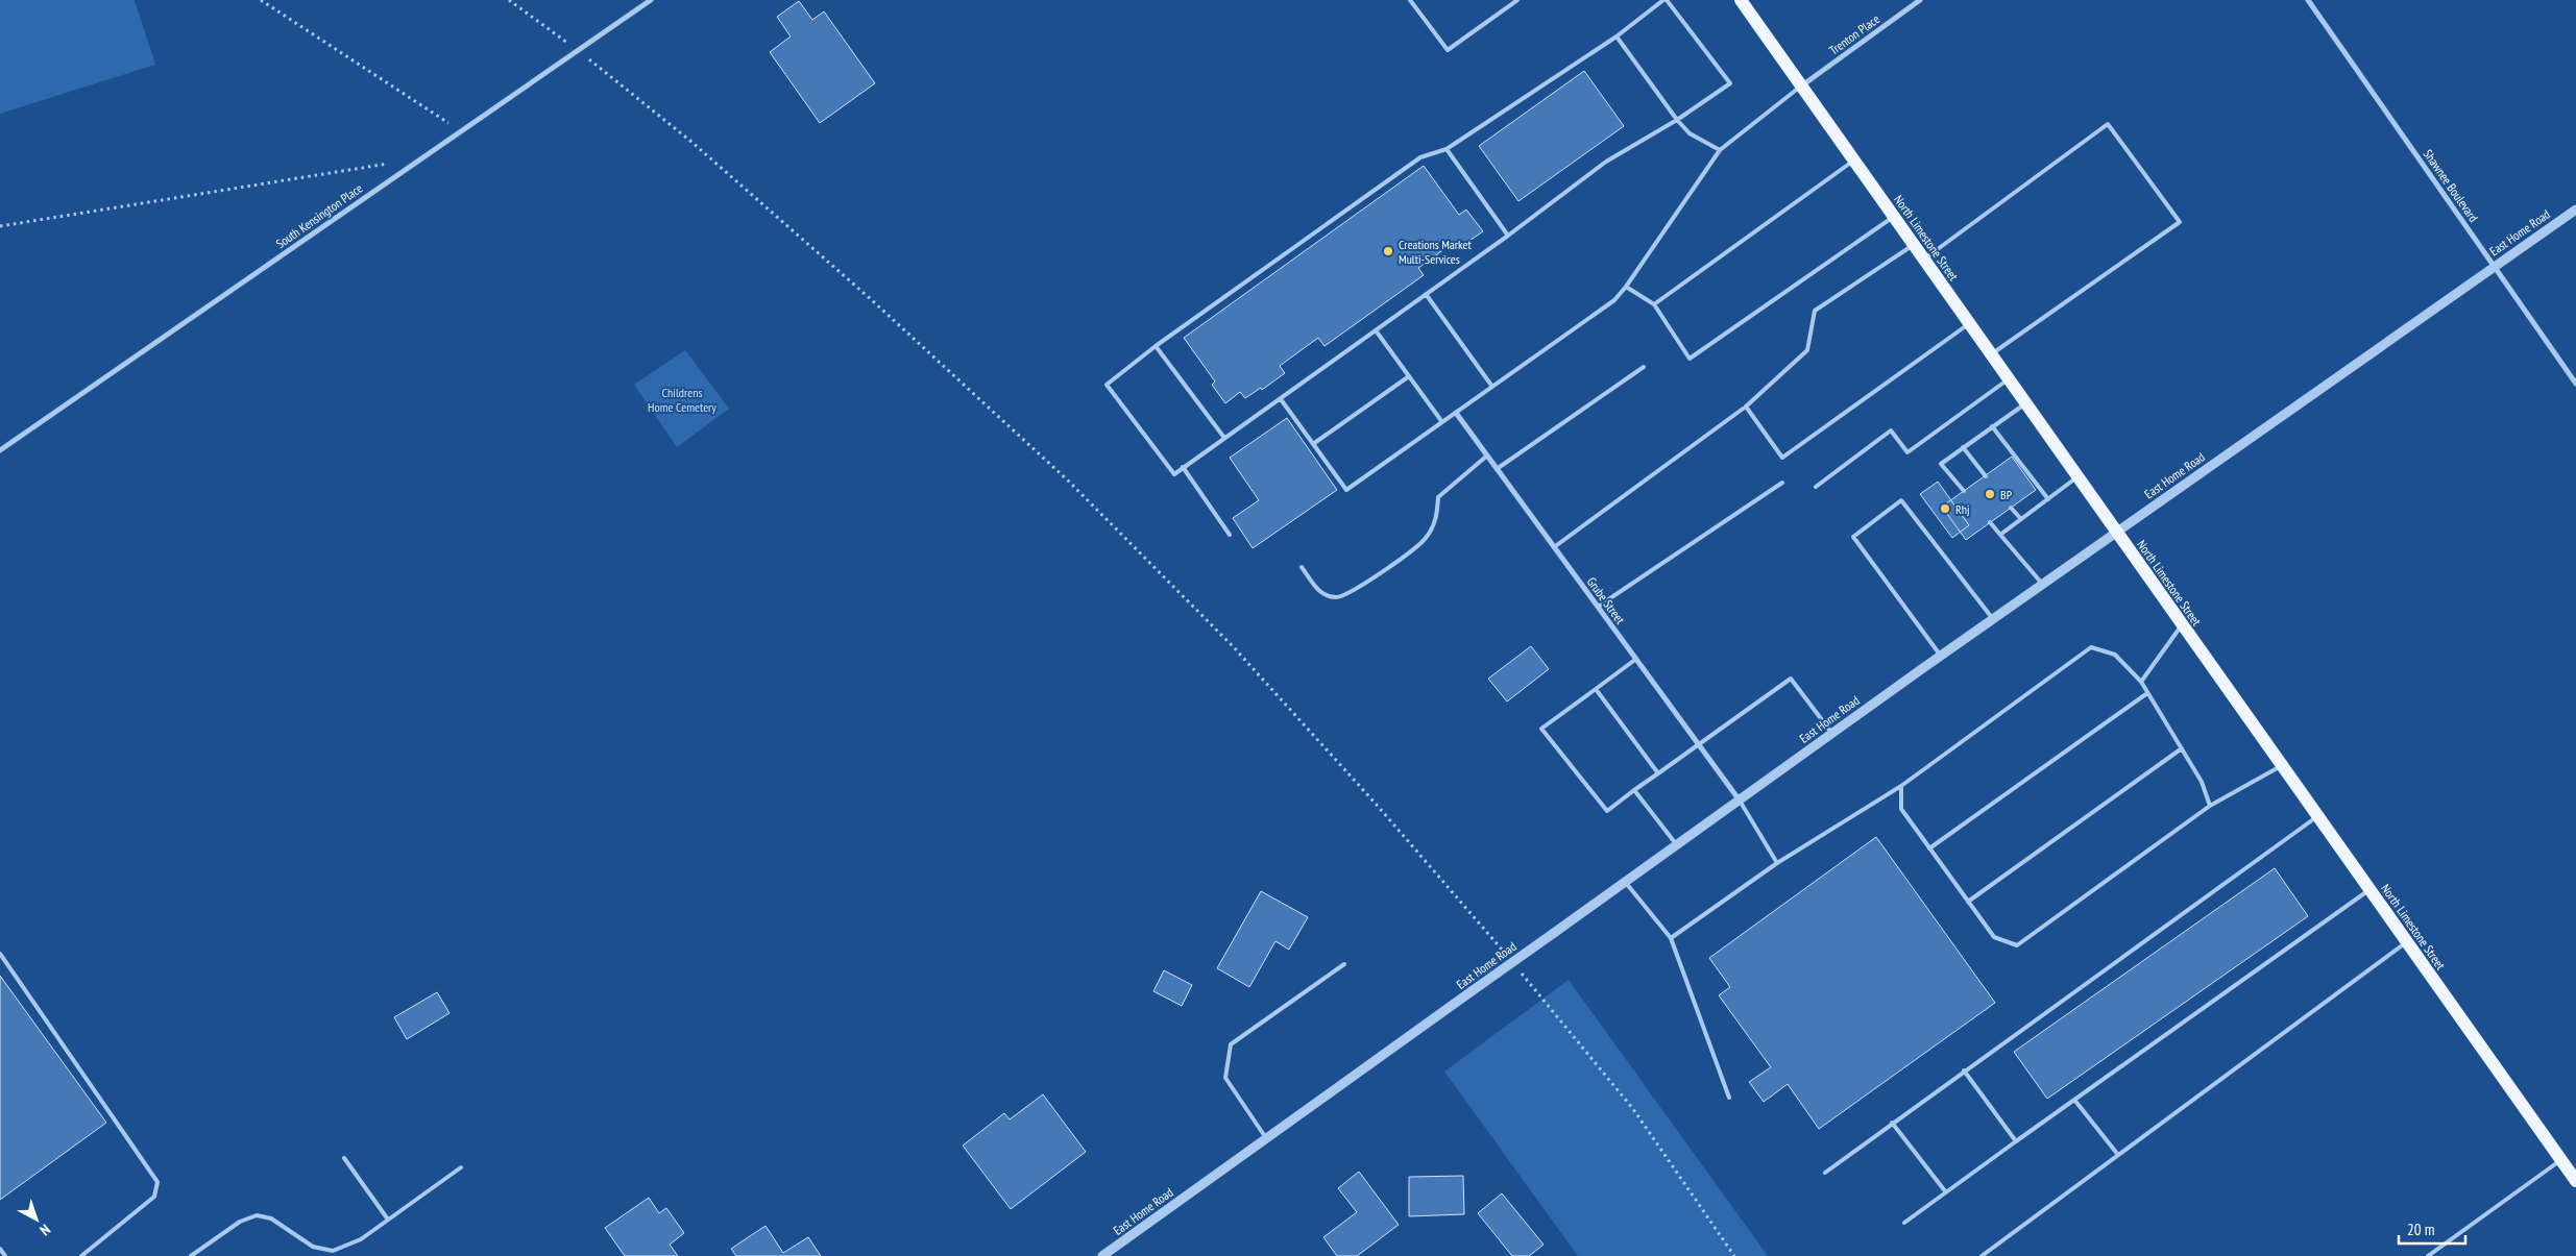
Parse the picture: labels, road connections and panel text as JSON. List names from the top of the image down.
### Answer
{
  "streets": {
    "main road": ["North Limestone Street"],
    "street": [
      "Trenton Place",
      "Shawnee Boulevard",
      "South Kensington Place",
      "East Home Road",
      "Grube Street"
    ]
  },
  "crossings": [
    ["Trenton Place", "North Limestone Street"],
    ["Shawnee Boulevard", "East Home Road"],
    ["East Home Road", "North Limestone Street"],
    ["East Home Road", "Grube Street"]
  ],
  "parks": ["Childrens Home Cemetery"],
  "places": ["Creations Market Multi-Services", "BP", "Rhj"],
  "scale_bar": "20 m",
  "north": "bottom right"
}
